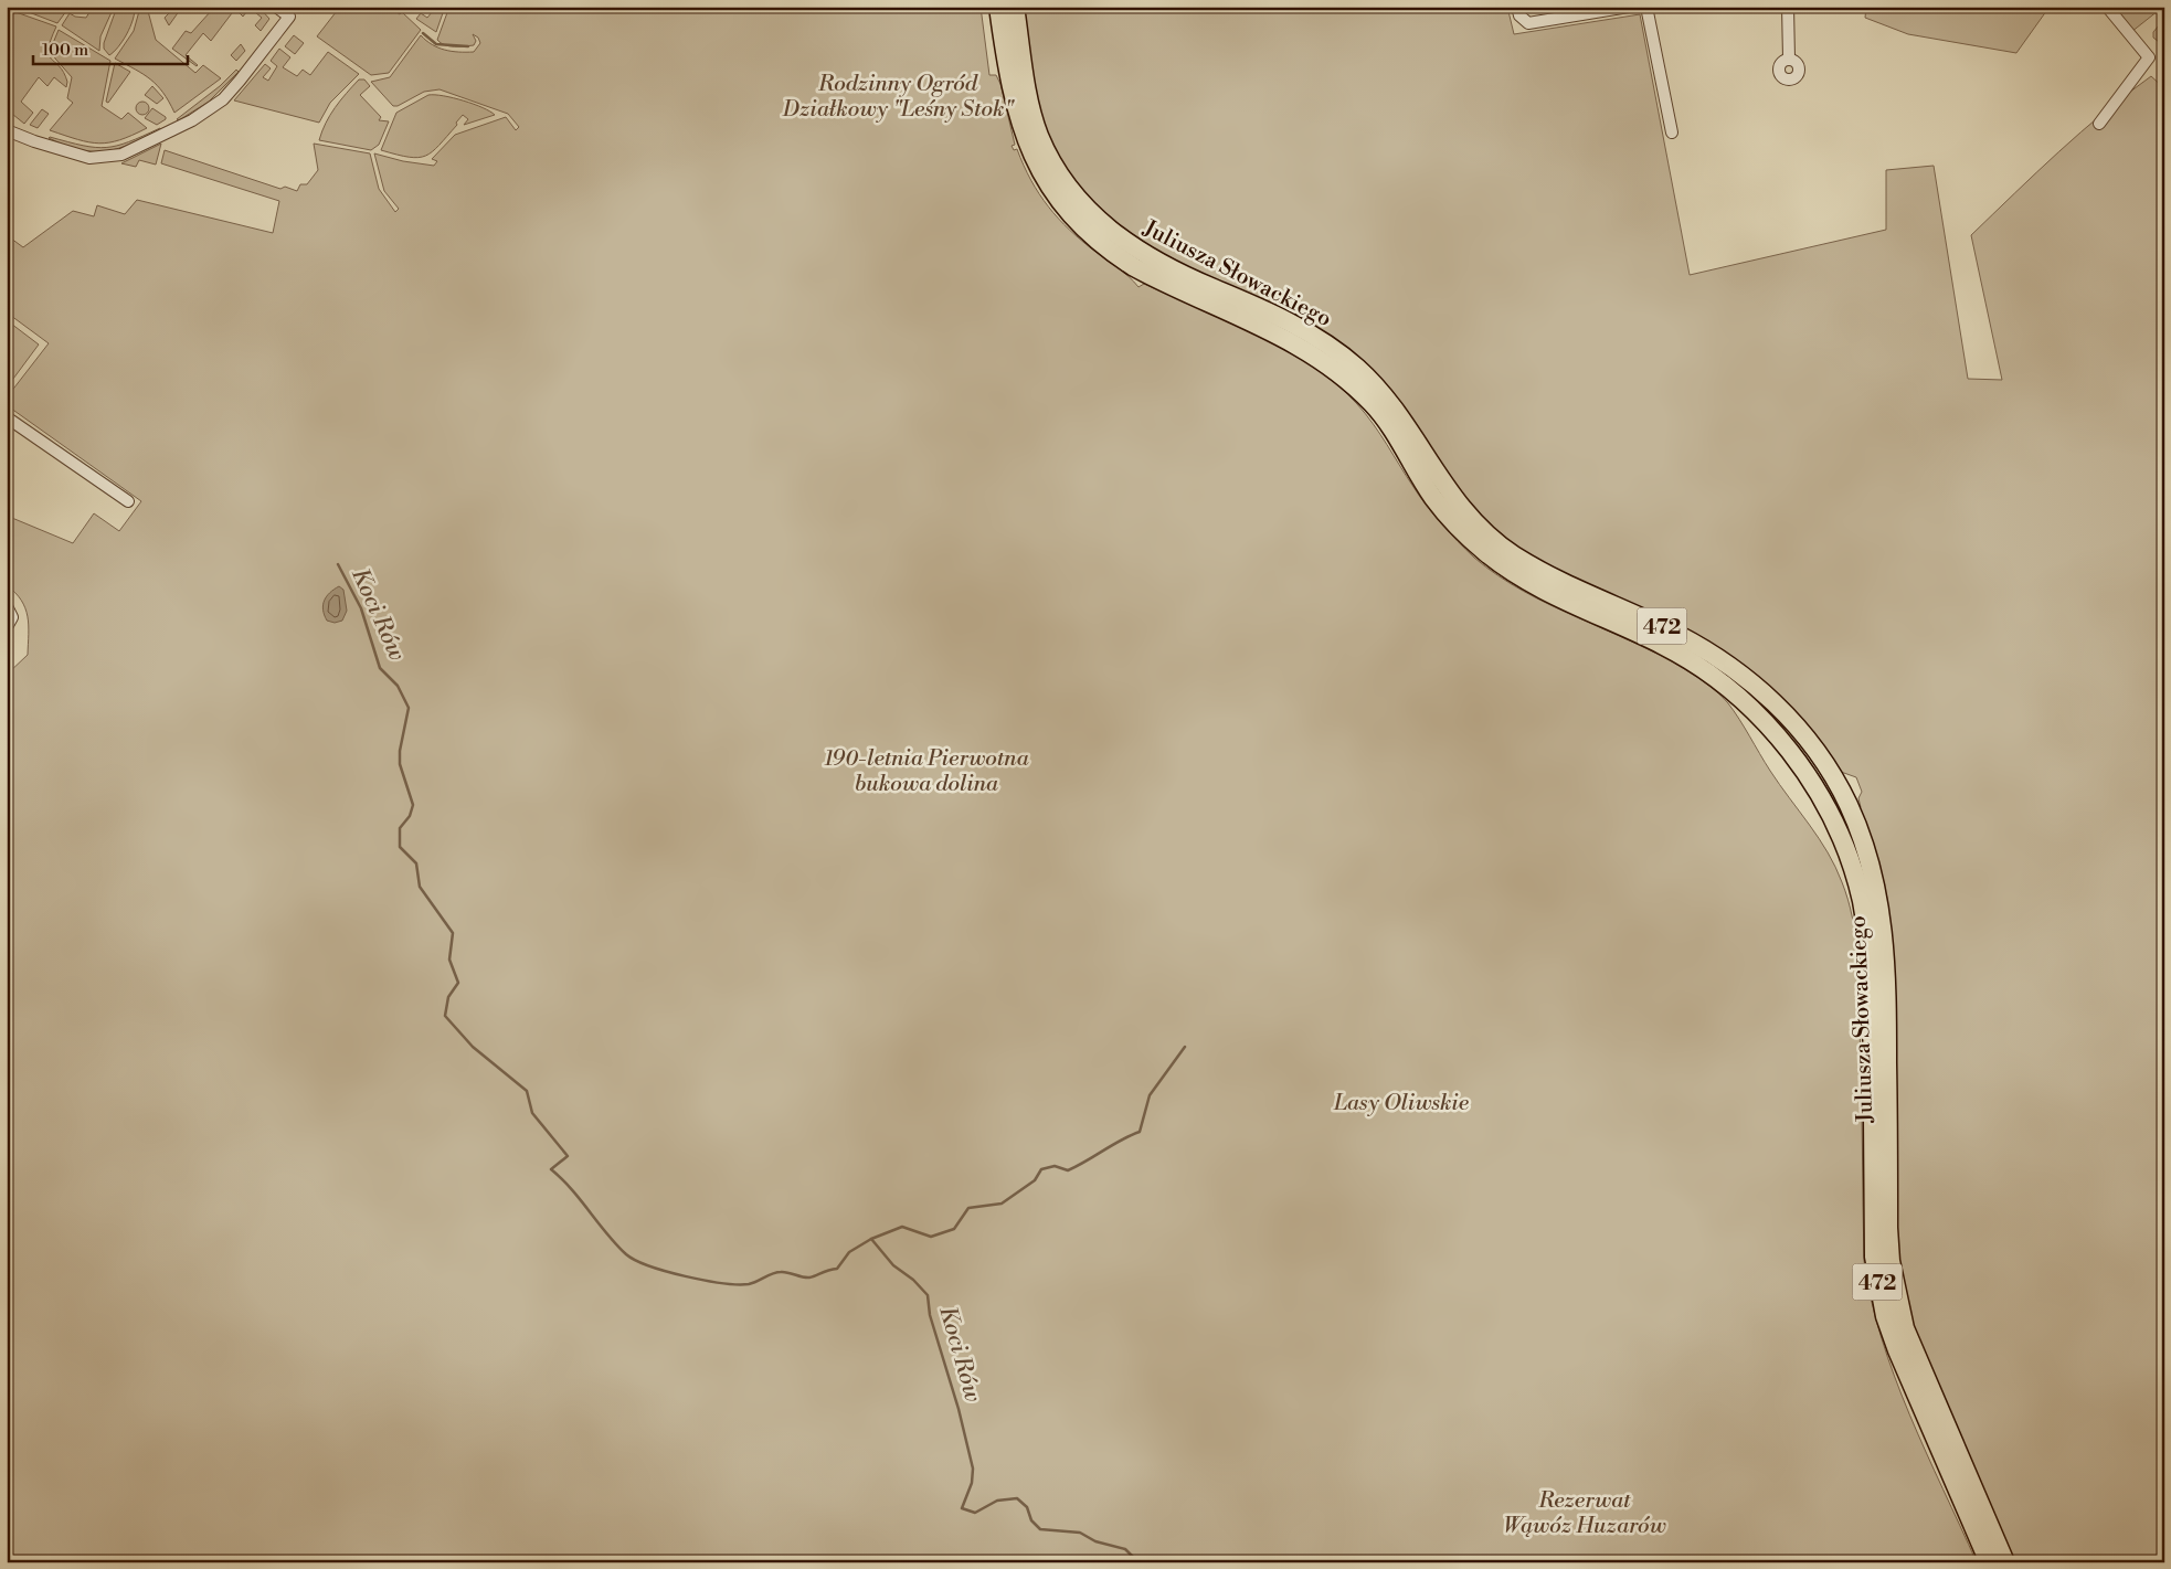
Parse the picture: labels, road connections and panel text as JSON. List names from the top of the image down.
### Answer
{
  "streets": {
    "main road": ["Juliusza Słowackiego", "472"]
  },
  "water": ["Koci Rów"],
  "parks": [
    "Rodzinny Ogród Działkowy \"Leśny Stok\"",
    "190-letnia Pierwotna bukowa dolina",
    "Lasy Oliwskie",
    "Rezerwat Wąwóz Huzarów"
  ],
  "scale_bar": "100 m"
}
